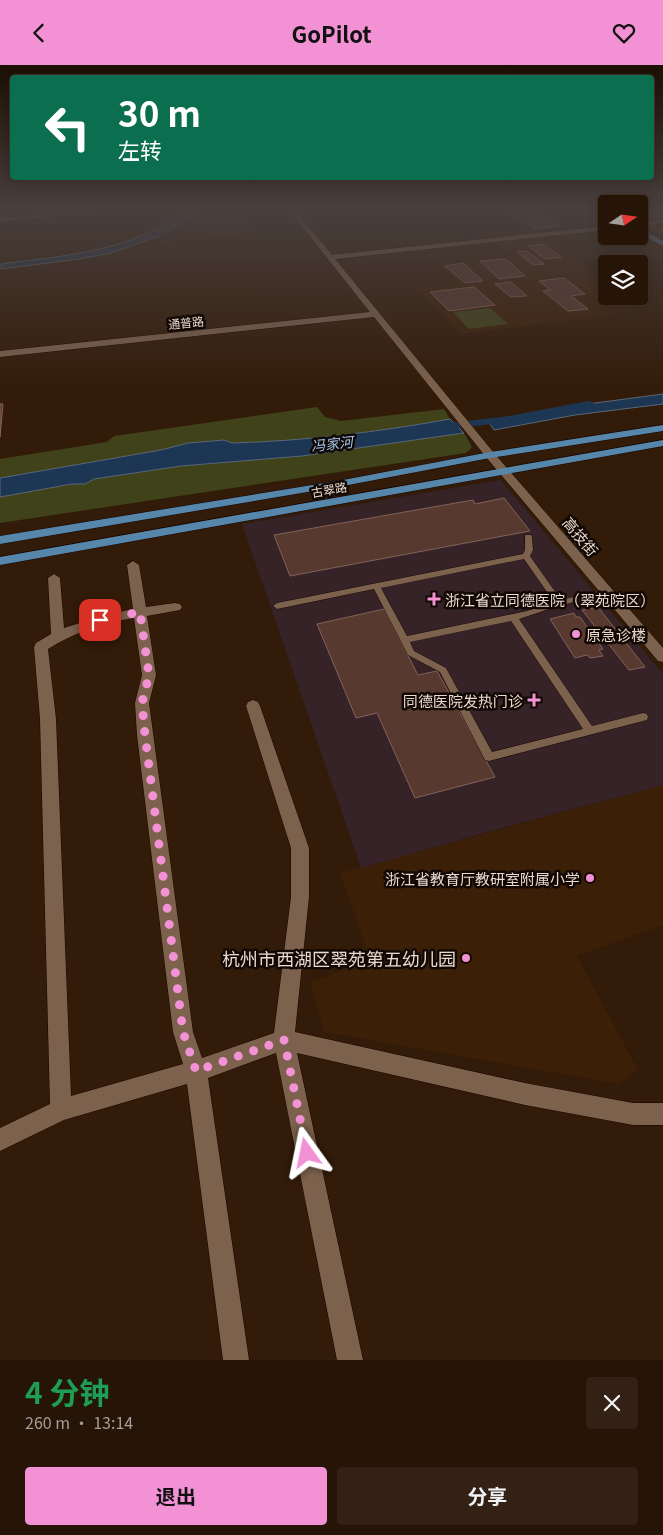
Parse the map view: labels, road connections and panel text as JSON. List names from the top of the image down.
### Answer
{
  "streets": {
    "main road": ["古翠路"],
    "street": ["通普路", "高技街"]
  },
  "crossings": [
    ["通普路", "高技街"],
    ["古翠路", "高技街"]
  ],
  "water": ["冯家河"],
  "places": {
    "health": ["浙江省立同德医院（翠苑院区）", "同德医院发热门诊"],
    "other": ["原急诊楼", "浙江省教育厅教研室附属小学", "杭州市西湖区翠苑第五幼儿园"]
  },
  "north": "right",
  "page": {
    "header": "GoPilot",
    "turn": ["30 m", "左转"],
    "heading": ["4 分钟", "260 m · 13:14"],
    "buttons": ["退出", "分享"]
  }
}
